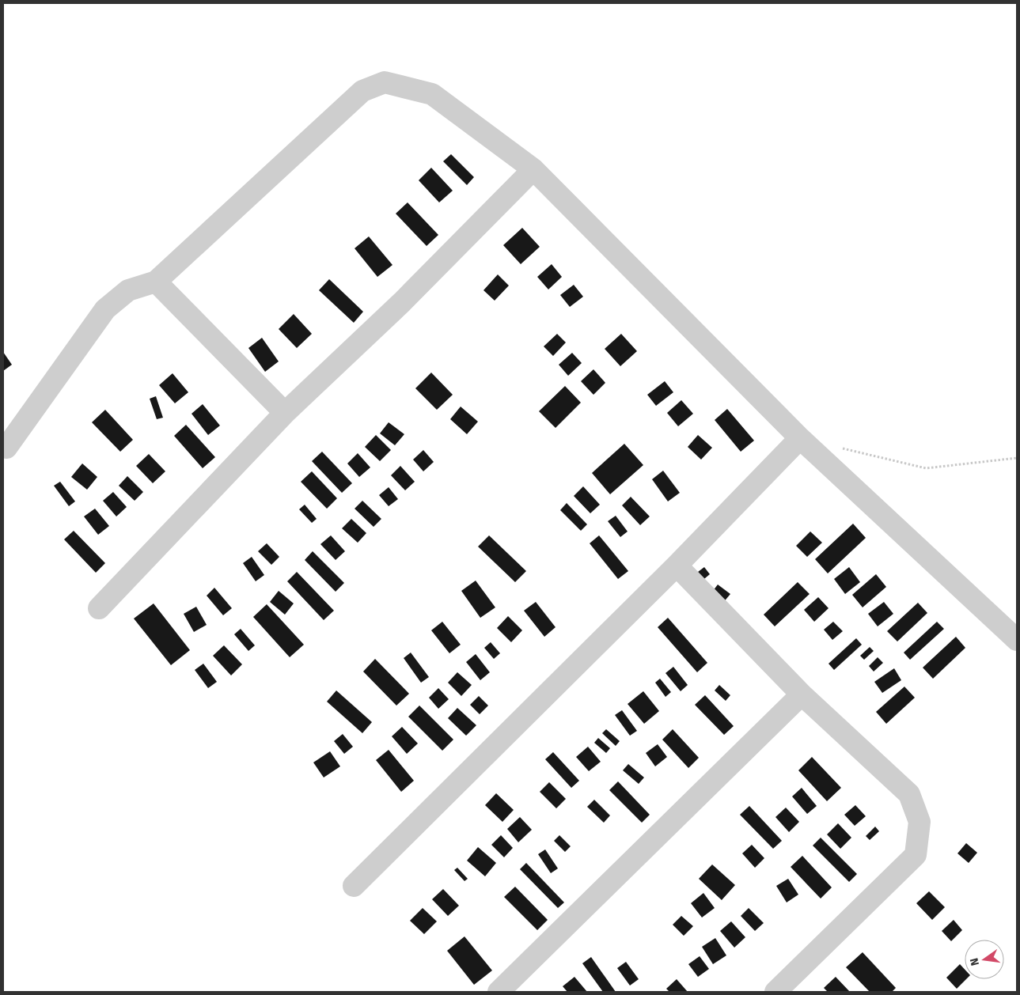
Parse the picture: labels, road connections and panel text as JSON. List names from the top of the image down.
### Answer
{
  "north": "left"
}
